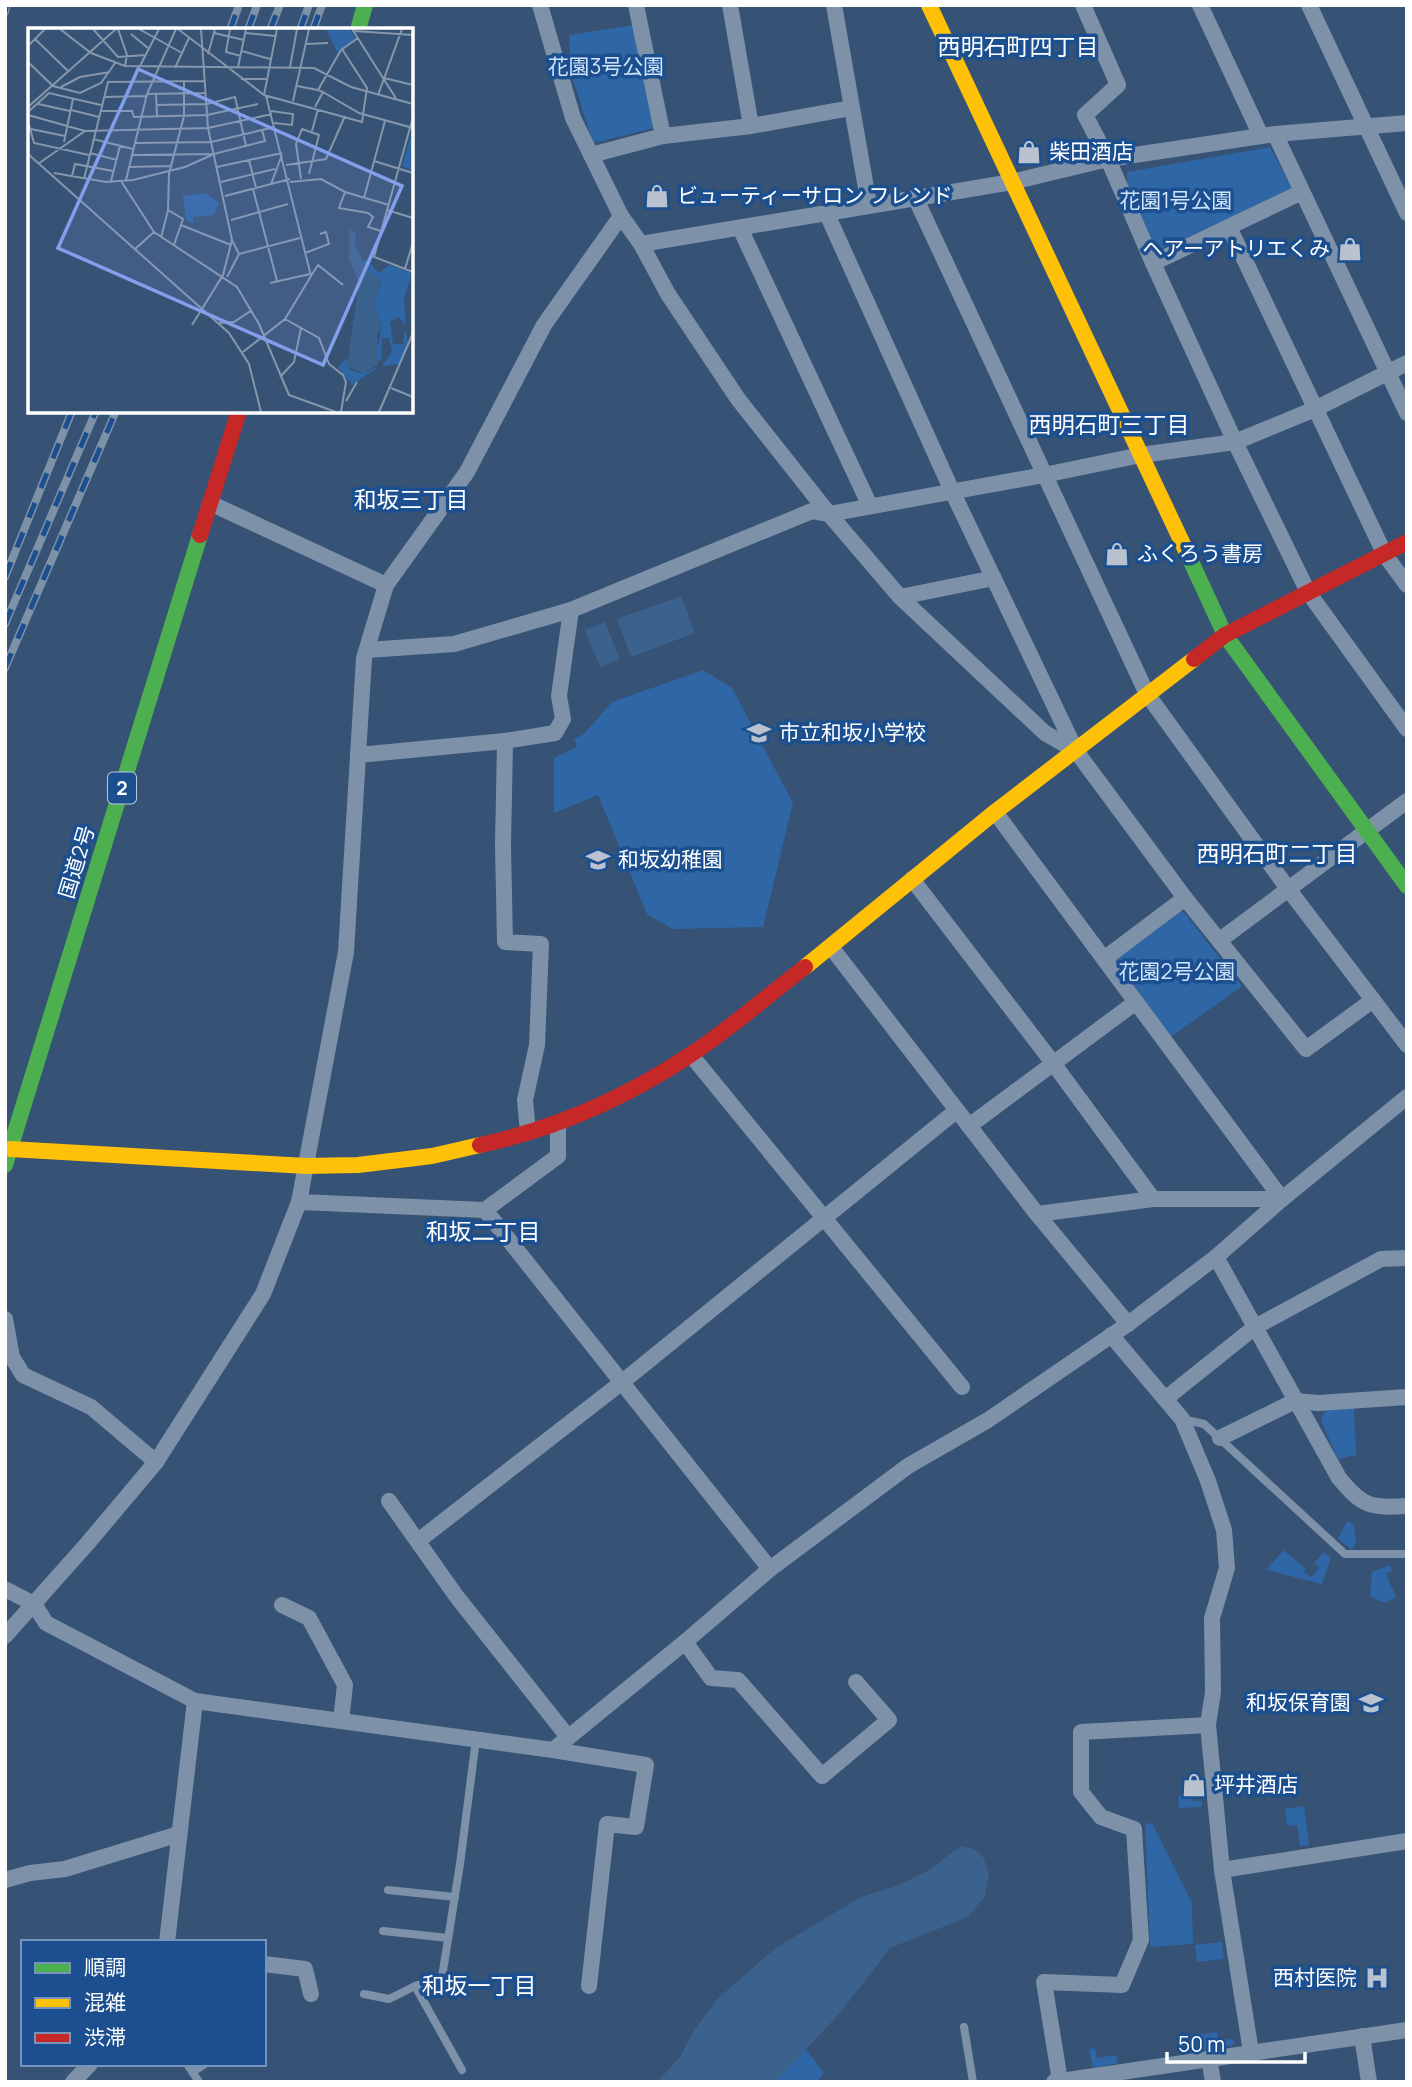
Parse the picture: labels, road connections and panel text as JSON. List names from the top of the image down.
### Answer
{
  "streets": {
    "main road": ["2", "国道2号"]
  },
  "districts": [
    "西明石町四丁目",
    "西明石町三丁目",
    "和坂三丁目",
    "西明石町二丁目",
    "和坂二丁目",
    "和坂一丁目"
  ],
  "parks": ["花園3号公園", "花園1号公園", "花園2号公園"],
  "places": {
    "shop": [
      "柴田酒店",
      "ビューティーサロン フレンド",
      "ヘアーアトリエくみ",
      "ふくろう書房",
      "坪井酒店"
    ],
    "school or university": ["市立和坂小学校", "和坂幼稚園", "和坂保育園"],
    "hospital": ["西村医院"]
  },
  "legend": ["順調", "混雑", "渋滞"],
  "scale_bar": "50 m"
}
